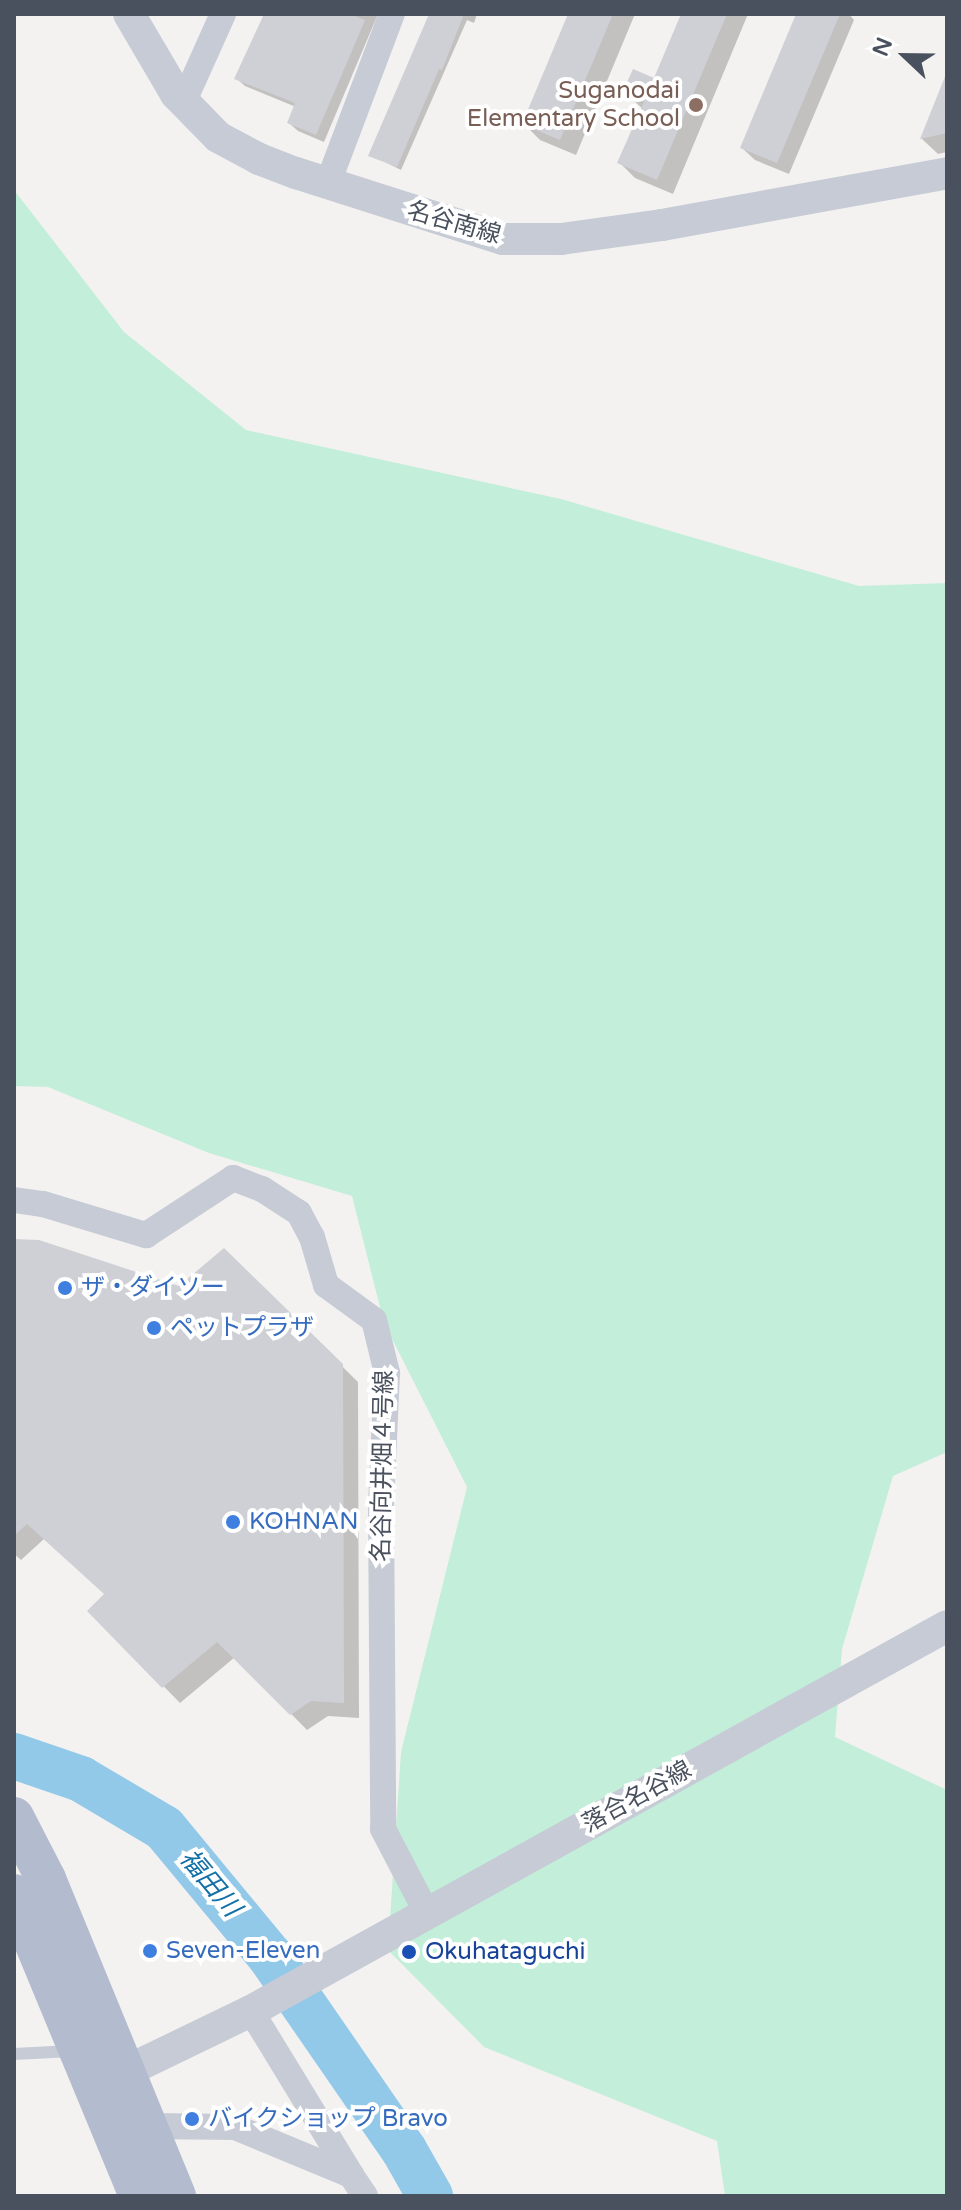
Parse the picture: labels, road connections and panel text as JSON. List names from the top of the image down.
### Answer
{
  "streets": {
    "street": ["名谷南線", "名谷向井畑４号線", "落合名谷線"]
  },
  "crossings": [
    ["名谷向井畑４号線", "落合名谷線"]
  ],
  "water": ["福田川"],
  "places": [
    "Suganodai Elementary School",
    "ザ・ダイソー",
    "ペットプラザ",
    "KOHNAN",
    "Seven-Eleven",
    "Okuhataguchi",
    "バイクショップ Bravo"
  ],
  "north": "left"
}
